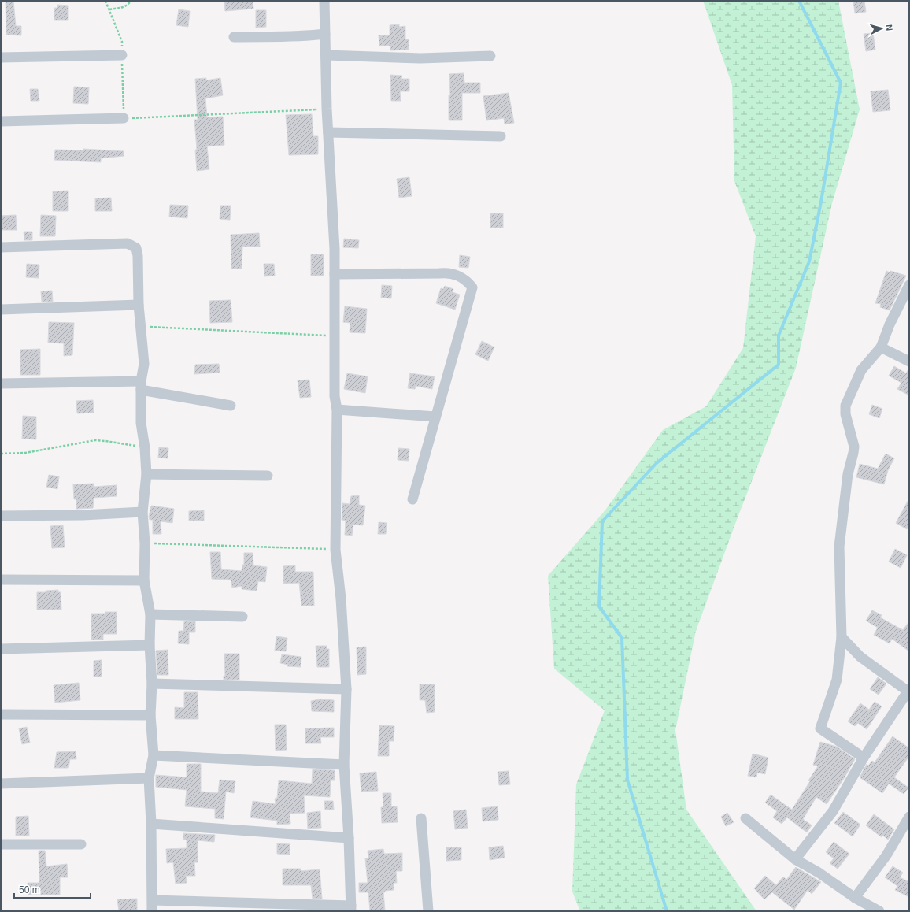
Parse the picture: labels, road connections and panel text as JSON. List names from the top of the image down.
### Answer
{
  "scale_bar": "50 m",
  "north": "right"
}
